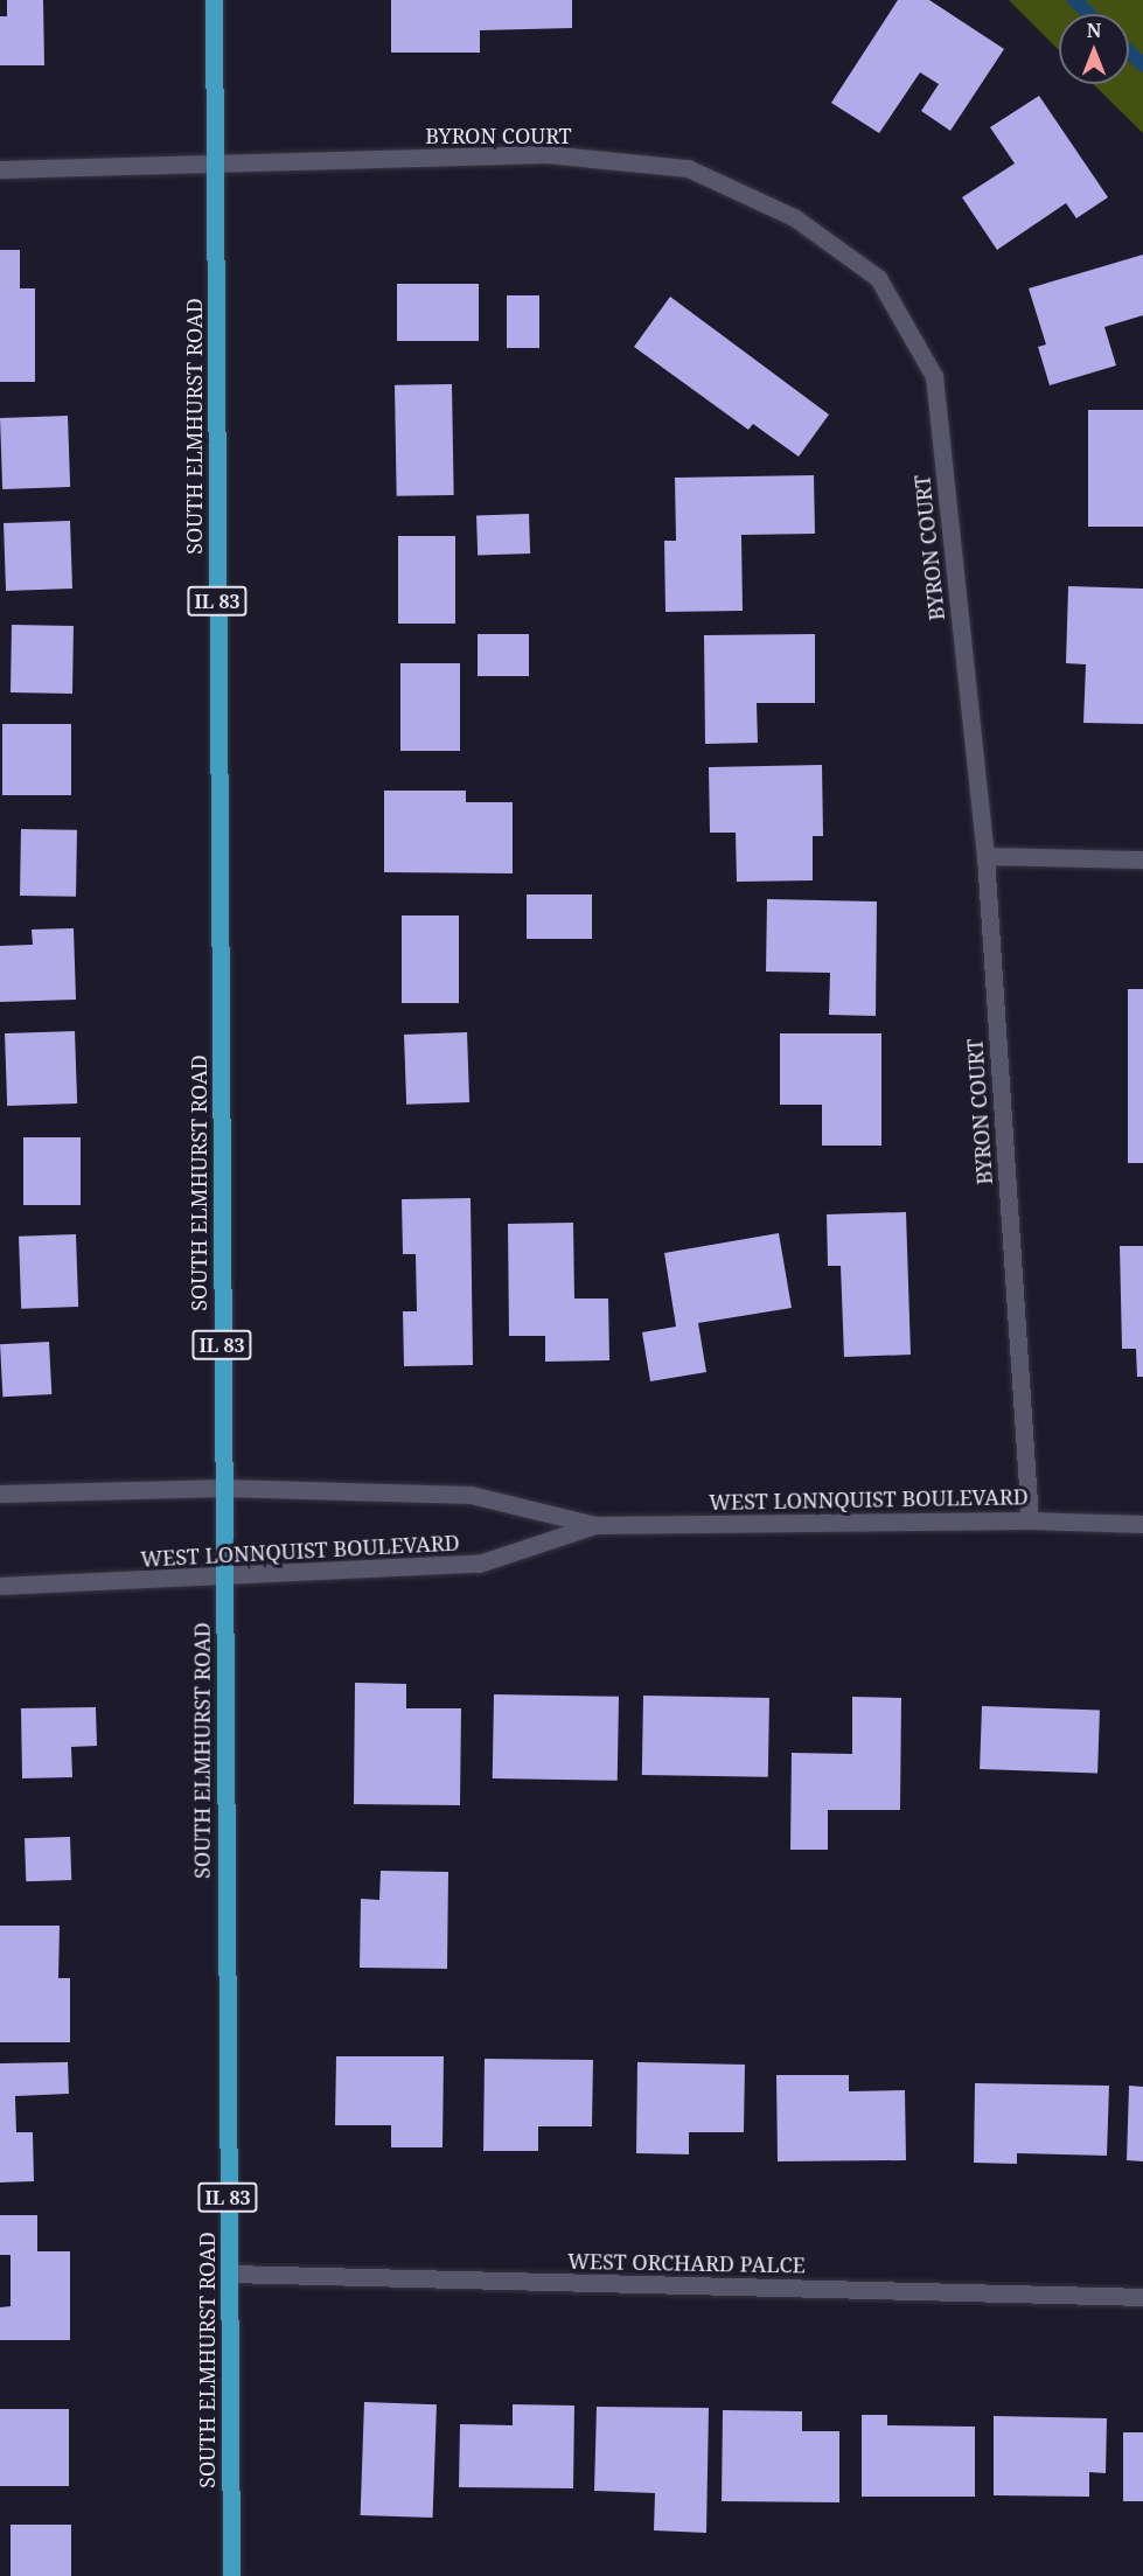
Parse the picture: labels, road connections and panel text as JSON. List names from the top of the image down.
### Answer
{
  "streets": {
    "main road": ["SOUTH ELMHURST ROAD", "IL 83"],
    "street": ["BYRON COURT", "WEST LONNQUIST BOULEVARD", "WEST ORCHARD PALCE"]
  },
  "crossings": [
    ["BYRON COURT", "SOUTH ELMHURST ROAD"],
    ["BYRON COURT", "WEST LONNQUIST BOULEVARD"],
    ["SOUTH ELMHURST ROAD", "WEST LONNQUIST BOULEVARD"],
    ["SOUTH ELMHURST ROAD", "WEST ORCHARD PALCE"]
  ],
  "north": "top"
}
